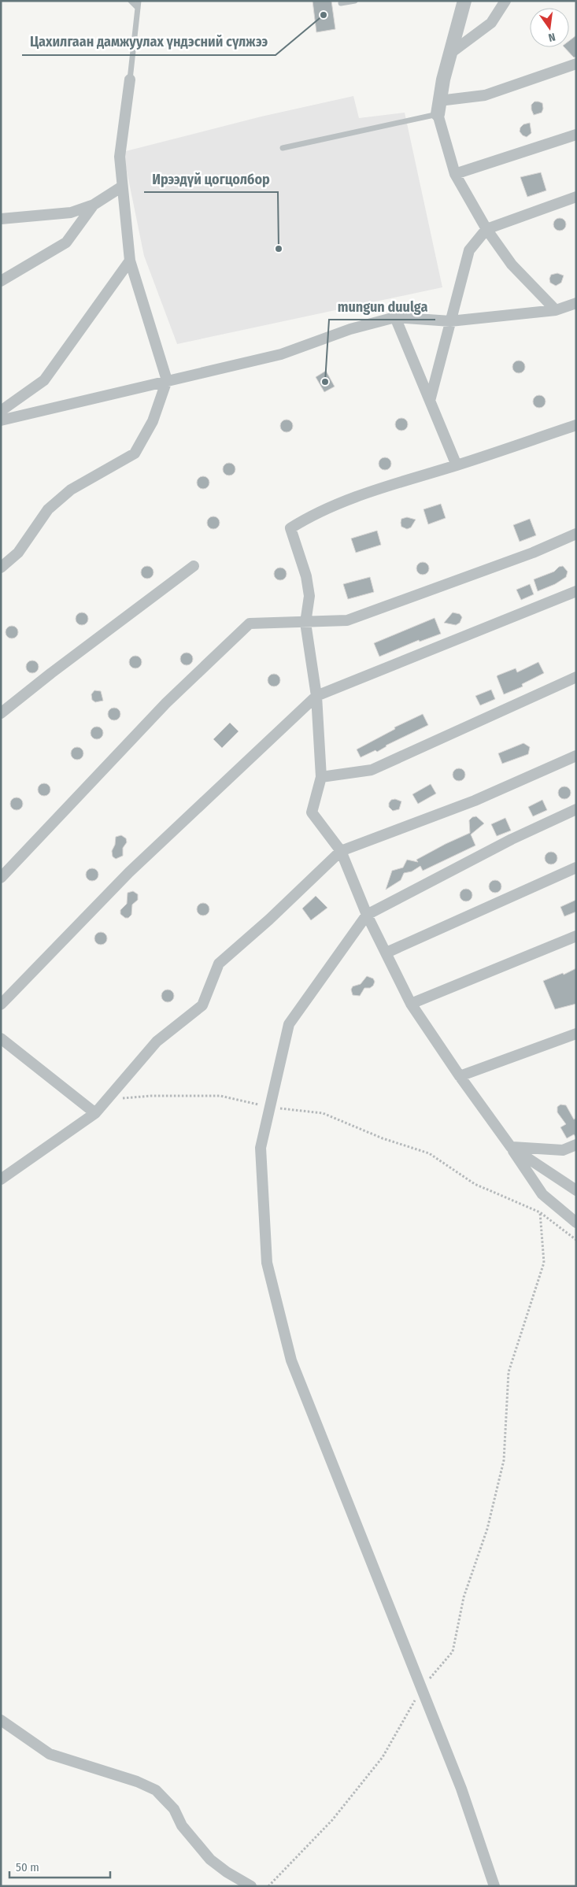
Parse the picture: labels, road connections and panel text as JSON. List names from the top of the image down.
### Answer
{
  "places": ["Цахилгаан дамжуулах үндэсний сүлжээ", "Ирээдүй цогцолбор", "mungun duulga"],
  "scale_bar": "50 m",
  "north": "bottom"
}
